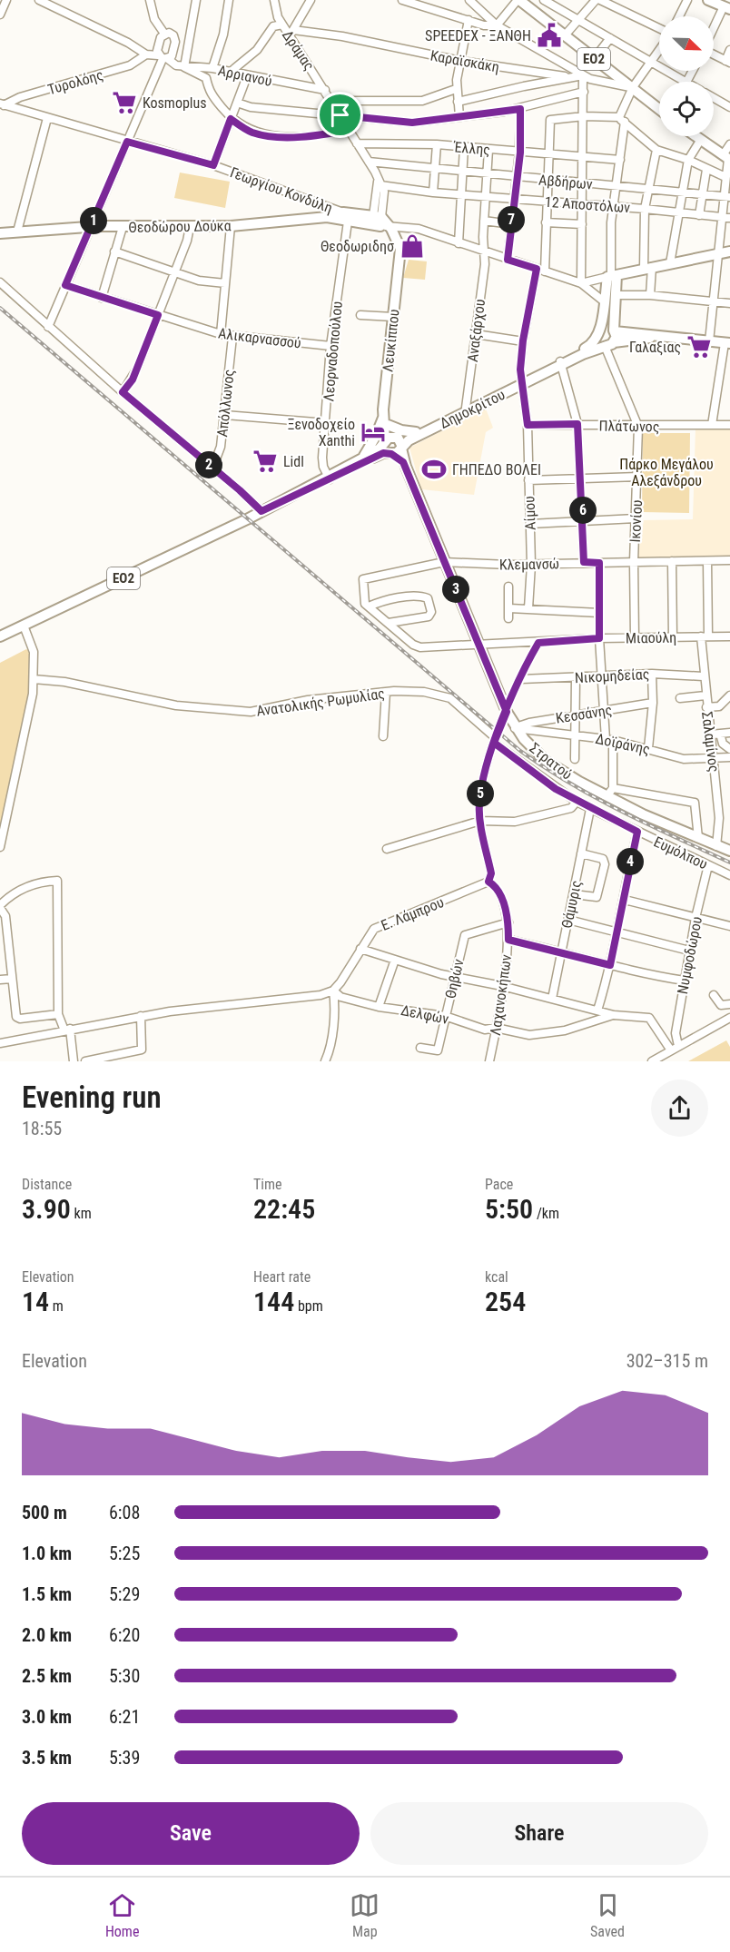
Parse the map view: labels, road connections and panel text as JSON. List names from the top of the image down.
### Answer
{
  "streets": {
    "main road": [
      "ΕΟ2",
      "Θεοδώρου Δούκα",
      "Λευκίππου",
      "Δημοκρίτου",
      "Στρατού"
    ],
    "street": [
      "Δράμας",
      "Καραϊσκάκη",
      "Αρριανού",
      "Τυρολόης",
      "Έλλης",
      "Αβδήρων",
      "Γεωργίου Κονδύλη",
      "12 Αποστόλων",
      "Αναξάρχου",
      "Αλικαρνασσού",
      "Λεορναδοπούλου",
      "Απόλλωνος",
      "Πλάτωνος",
      "Αίμου",
      "Ικονίου",
      "Κλεμανσώ",
      "Μιαούλη",
      "Νικομηδείας",
      "Ανατολικής Ρωμυλίας",
      "Κεσσάνης",
      "Σαλαμίνος",
      "Δοϊράνης",
      "Ευμόλπου",
      "Θάμυρις",
      "Ε. Λάμπρου",
      "Νυμφοδώρου",
      "Θηβών",
      "Λαχανοκήπων",
      "Δελφών"
    ]
  },
  "crossings": [
    ["Δράμας", "Καραϊσκάκη"],
    ["Δράμας", "Αρριανού"],
    ["Δράμας", "Έλλης"],
    ["Δράμας", "Αβδήρων"],
    ["Δράμας", "12 Αποστόλων"],
    ["ΕΟ2", "Λευκίππου"],
    ["ΕΟ2", "Λεορναδοπούλου"],
    ["ΕΟ2", "Δημοκρίτου"],
    ["ΕΟ2", "Στρατού"],
    ["Τυρολόης", "Γεωργίου Κονδύλη"],
    ["Έλλης", "Αναξάρχου"],
    ["Έλλης", "Αίμου"],
    ["Αβδήρων", "Αναξάρχου"],
    ["Αβδήρων", "Αίμου"],
    ["Γεωργίου Κονδύλη", "Θεοδώρου Δούκα"],
    ["Γεωργίου Κονδύλη", "Λεορναδοπούλου"],
    ["12 Αποστόλων", "Αναξάρχου"],
    ["12 Αποστόλων", "Αίμου"],
    ["Θεοδώρου Δούκα", "Λευκίππου"],
    ["Θεοδώρου Δούκα", "Λεορναδοπούλου"],
    ["Αναξάρχου", "Δημοκρίτου"],
    ["Αλικαρνασσού", "Λεορναδοπούλου"],
    ["Αλικαρνασσού", "Απόλλωνος"],
    ["Λευκίππου", "Δημοκρίτου"],
    ["Λευκίππου", "Στρατού"],
    ["Δημοκρίτου", "Αίμου"],
    ["Δημοκρίτου", "Ικονίου"],
    ["Δημοκρίτου", "Στρατού"],
    ["Πλάτωνος", "Αίμου"],
    ["Πλάτωνος", "Ικονίου"],
    ["Αίμου", "Κλεμανσώ"],
    ["Ικονίου", "Κλεμανσώ"],
    ["Ικονίου", "Μιαούλη"],
    ["Κλεμανσώ", "Μιαούλη"],
    ["Κλεμανσώ", "Σαλαμίνος"],
    ["Κλεμανσώ", "Στρατού"],
    ["Μιαούλη", "Σαλαμίνος"],
    ["Μιαούλη", "Στρατού"],
    ["Νικομηδείας", "Σαλαμίνος"],
    ["Ανατολικής Ρωμυλίας", "Ευμόλπου"],
    ["Κεσσάνης", "Δοϊράνης"],
    ["Κεσσάνης", "Στρατού"],
    ["Σαλαμίνος", "Δοϊράνης"],
    ["Σαλαμίνος", "Στρατού"],
    ["Δοϊράνης", "Στρατού"],
    ["Ευμόλπου", "Θάμυρις"],
    ["Ευμόλπου", "Νυμφοδώρου"],
    ["Ε. Λάμπρου", "Λαχανοκήπων"],
    ["Ε. Λάμπρου", "Δελφών"],
    ["Θηβών", "Λαχανοκήπων"],
    ["Θηβών", "Δελφών"],
    ["Λαχανοκήπων", "Δελφών"]
  ],
  "parks": ["Πάρκο Μεγάλου Αλεξάνδρου"],
  "places": {
    "public building": ["SPEEDEX - ΞΑΝΘΗ"],
    "supermarket": ["Kosmoplus", "Γαλαξιας", "Lidl"],
    "shop": ["Θεοδωριδησ"],
    "hotel": ["Ξενοδοχείο Xanthi"],
    "sports": ["ΓΗΠΕΔΟ ΒΟΛΕΙ"]
  },
  "north": "bottom right",
  "page": {
    "pins": [
      "7",
      "1",
      "2",
      "6",
      "3",
      "5",
      "4"
    ],
    "heading": ["Evening run", "18:55"],
    "stats": [
      ["Distance", "3.90 km"],
      ["Time", "22:45"],
      ["Pace", "5:50 /km"],
      ["Elevation", "14 m"],
      ["Heart rate", "144 bpm"],
      ["kcal", "254"]
    ],
    "chart": ["Elevation", "302–315 m"],
    "list": [
      {
        "name": "500 m",
        "note": "6:08"
      },
      {
        "name": "1.0 km",
        "note": "5:25"
      },
      {
        "name": "1.5 km",
        "note": "5:29"
      },
      {
        "name": "2.0 km",
        "note": "6:20"
      },
      {
        "name": "2.5 km",
        "note": "5:30"
      },
      {
        "name": "3.0 km",
        "note": "6:21"
      },
      {
        "name": "3.5 km",
        "note": "5:39"
      }
    ],
    "buttons": ["Save", "Share"],
    "tabs": ["Home", "Map", "Saved"]
  }
}
